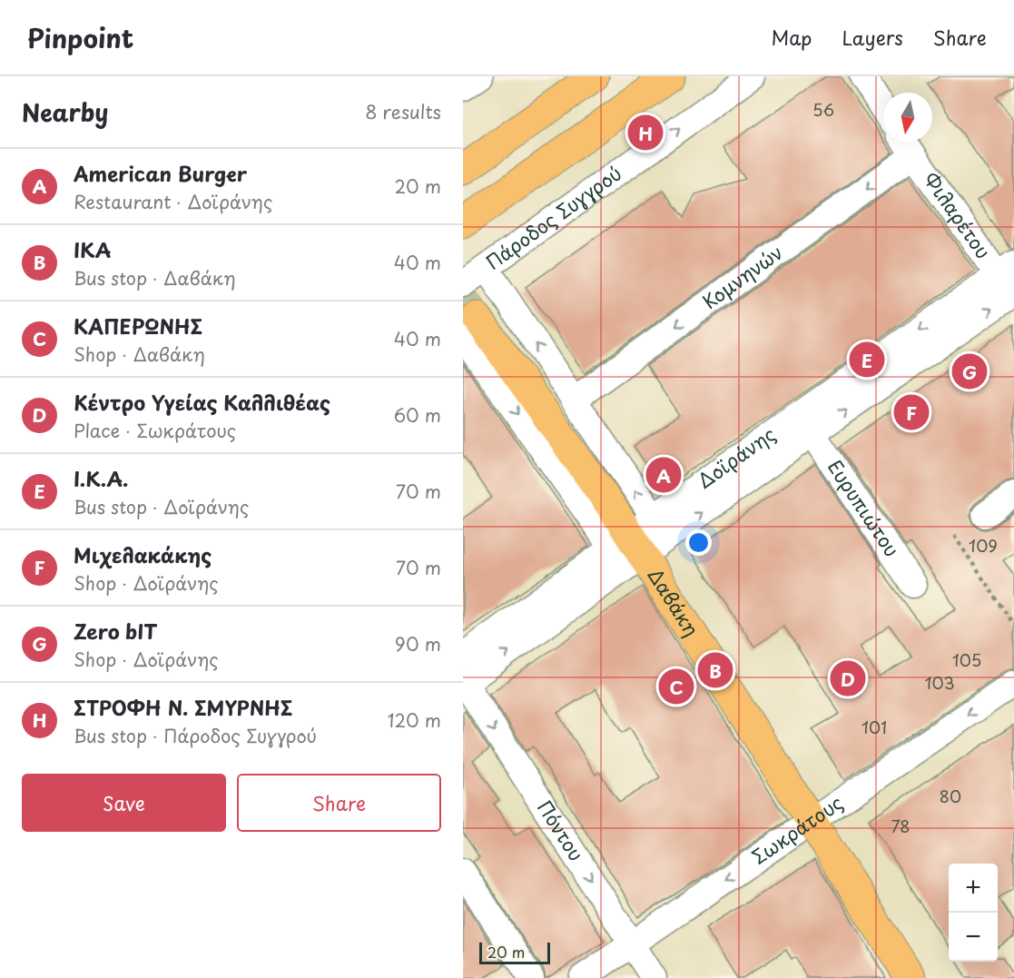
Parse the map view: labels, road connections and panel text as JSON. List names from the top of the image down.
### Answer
{
  "streets": {
    "main road": ["Δαβάκη"],
    "street": [
      "Φιλαρέτου",
      "Πάροδος Συγγρού",
      "Κομνηνών",
      "Δοϊράνης",
      "Ευρυπιώτου",
      "Πόντου",
      "Σωκράτους"
    ]
  },
  "crossings": [
    ["Φιλαρέτου", "Κομνηνών"],
    ["Φιλαρέτου", "Δοϊράνης"],
    ["Δοϊράνης", "Ευρυπιώτου"],
    ["Δοϊράνης", "Δαβάκη"],
    ["Δοϊράνης", "Πόντου"],
    ["Δαβάκη", "Σωκράτους"],
    ["Πόντου", "Σωκράτους"]
  ],
  "one_way": ["Πάροδος Συγγρού", "Κομνηνών", "Σωκράτους"],
  "house_numbers": [
    "56",
    "109",
    "105",
    "103",
    "101",
    "80",
    "78"
  ],
  "scale_bar": "20 m",
  "north": "bottom",
  "page": {
    "header": "Pinpoint",
    "nav": ["Map", "Layers", "Share"],
    "heading": ["Nearby", "8 results"],
    "pins": [
      "H",
      "E",
      "G",
      "F",
      "A",
      "B",
      "D",
      "C"
    ],
    "list": [
      {
        "mark": "A",
        "name": "American Burger",
        "note": "Restaurant · Δοϊράνης",
        "value": "20 m"
      },
      {
        "mark": "B",
        "name": "ΙΚΑ",
        "note": "Bus stop · Δαβάκη",
        "value": "40 m"
      },
      {
        "mark": "C",
        "name": "ΚΑΠΕΡΩΝΗΣ",
        "note": "Shop · Δαβάκη",
        "value": "40 m"
      },
      {
        "mark": "D",
        "name": "Κέντρο Υγείας Καλλιθέας",
        "note": "Place · Σωκράτους",
        "value": "60 m"
      },
      {
        "mark": "E",
        "name": "Ι.Κ.Α.",
        "note": "Bus stop · Δοϊράνης",
        "value": "70 m"
      },
      {
        "mark": "F",
        "name": "Μιχελακάκης",
        "note": "Shop · Δοϊράνης",
        "value": "70 m"
      },
      {
        "mark": "G",
        "name": "Zero bIT",
        "note": "Shop · Δοϊράνης",
        "value": "90 m"
      },
      {
        "mark": "H",
        "name": "ΣΤΡΟΦΗ Ν. ΣΜΥΡΝΗΣ",
        "note": "Bus stop · Πάροδος Συγγρού",
        "value": "120 m"
      }
    ],
    "buttons": ["Save", "Share"],
    "map_buttons": ["+", "−"],
    "scale": "20 m"
  }
}
